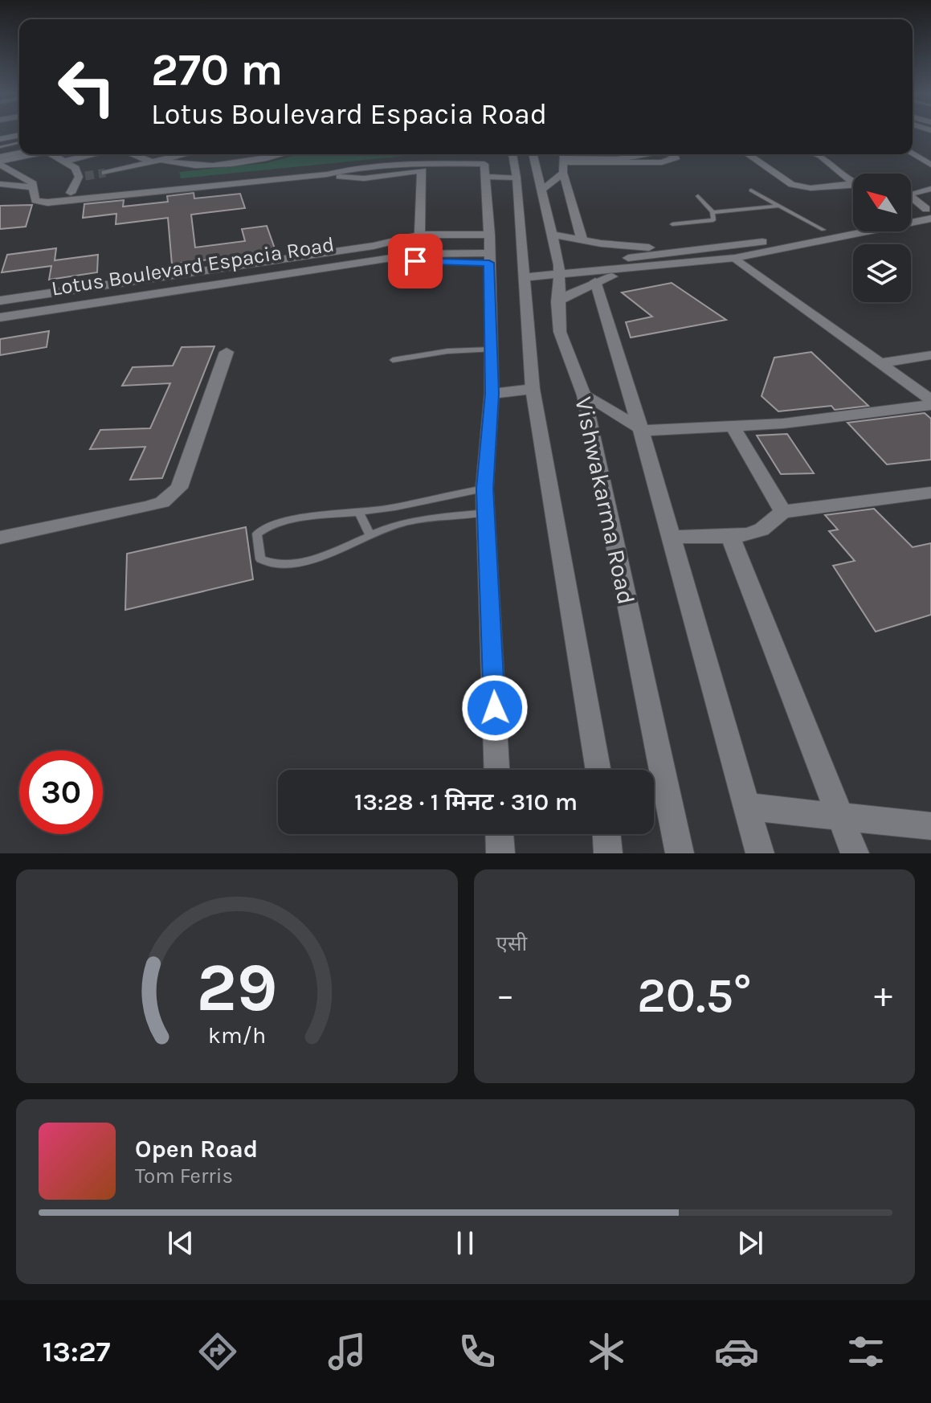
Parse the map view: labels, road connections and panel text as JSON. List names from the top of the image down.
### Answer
{
  "streets": {
    "street": ["Lotus Boulevard Espacia Road", "Vishwakarma Road"]
  },
  "north": "top left",
  "page": {
    "turn": ["270 m", "Lotus Boulevard Espacia Road"],
    "limit": "30",
    "trip": "13:28 · 1 मिनट · 310 m",
    "tile": "एसी",
    "heat": ["−", "20.5°", "+"],
    "song": ["Open Road", "Tom Ferris"],
    "tabs": "13:27",
    "gauge": ["29", "km/h"]
  }
}
